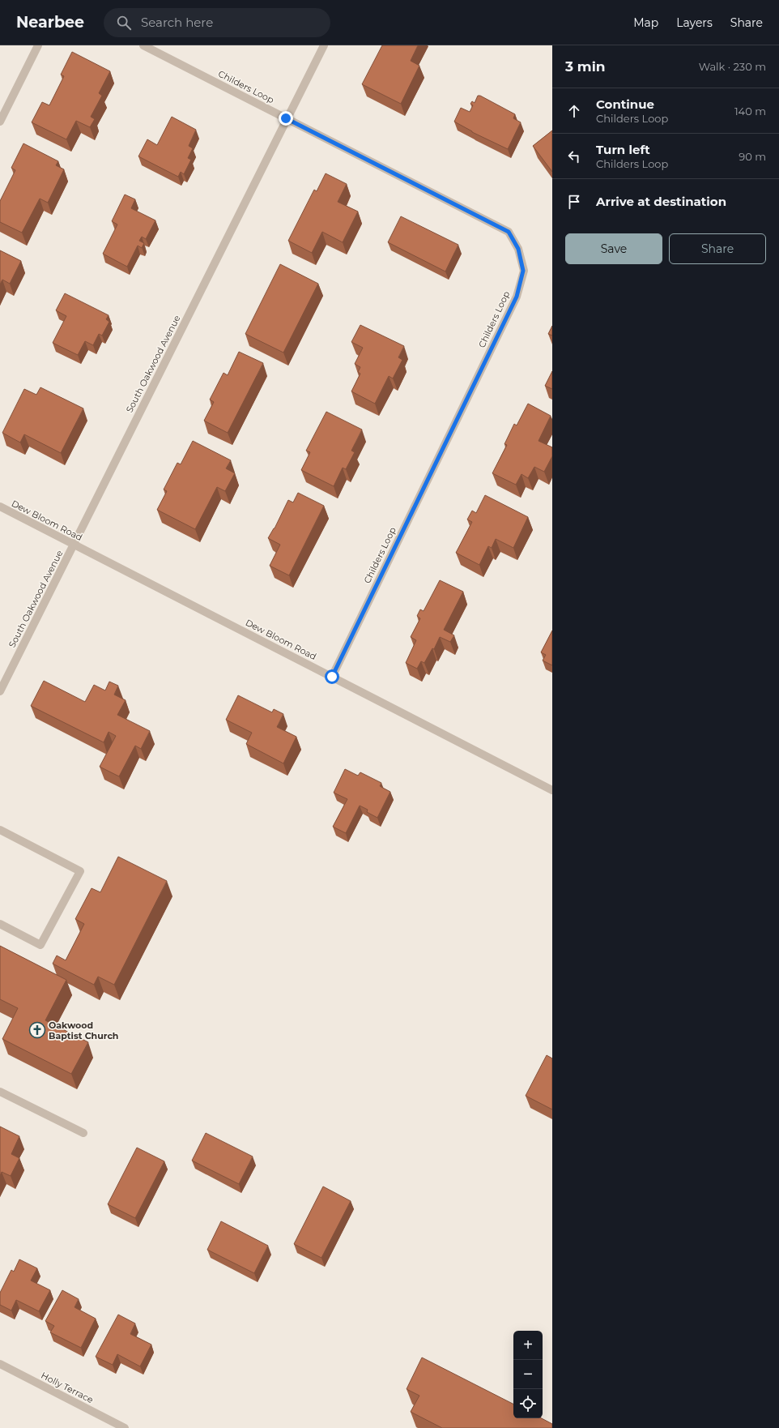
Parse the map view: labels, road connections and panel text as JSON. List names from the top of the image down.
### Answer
{
  "streets": {
    "street": [
      "Childers Loop",
      "South Oakwood Avenue",
      "Dew Bloom Road",
      "Holly Terrace"
    ]
  },
  "crossings": [
    ["Childers Loop", "South Oakwood Avenue"],
    ["Childers Loop", "Dew Bloom Road"],
    ["South Oakwood Avenue", "Dew Bloom Road"]
  ],
  "places": {
    "church": ["Oakwood Baptist Church"]
  },
  "page": {
    "header": "Nearbee",
    "search": "Search here",
    "nav": ["Map", "Layers", "Share"],
    "heading": ["3 min", "Walk · 230 m"],
    "list": [
      ["Continue", "Childers Loop", "140 m"],
      ["Turn left", "Childers Loop", "90 m"],
      "Arrive at destination"
    ],
    "buttons": ["Save", "Share"],
    "map_buttons": ["+", "−"]
  }
}
